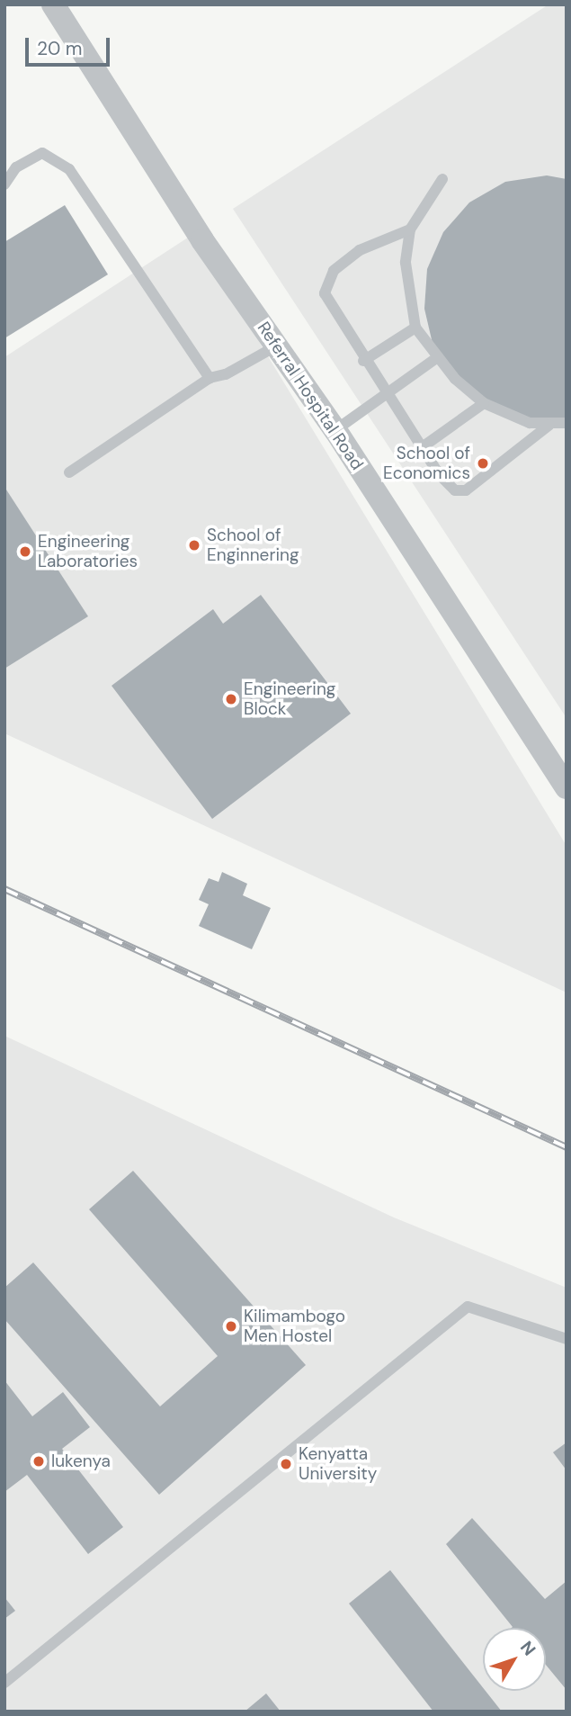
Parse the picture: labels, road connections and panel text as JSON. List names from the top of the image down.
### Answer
{
  "streets": {
    "street": ["Referral Hospital Road"]
  },
  "places": [
    "School of Economics",
    "School of Enginnering",
    "Engineering Laboratories",
    "Engineering Block",
    "Kilimambogo Men Hostel",
    "lukenya",
    "Kenyatta University"
  ],
  "scale_bar": "20 m",
  "north": "top right"
}
